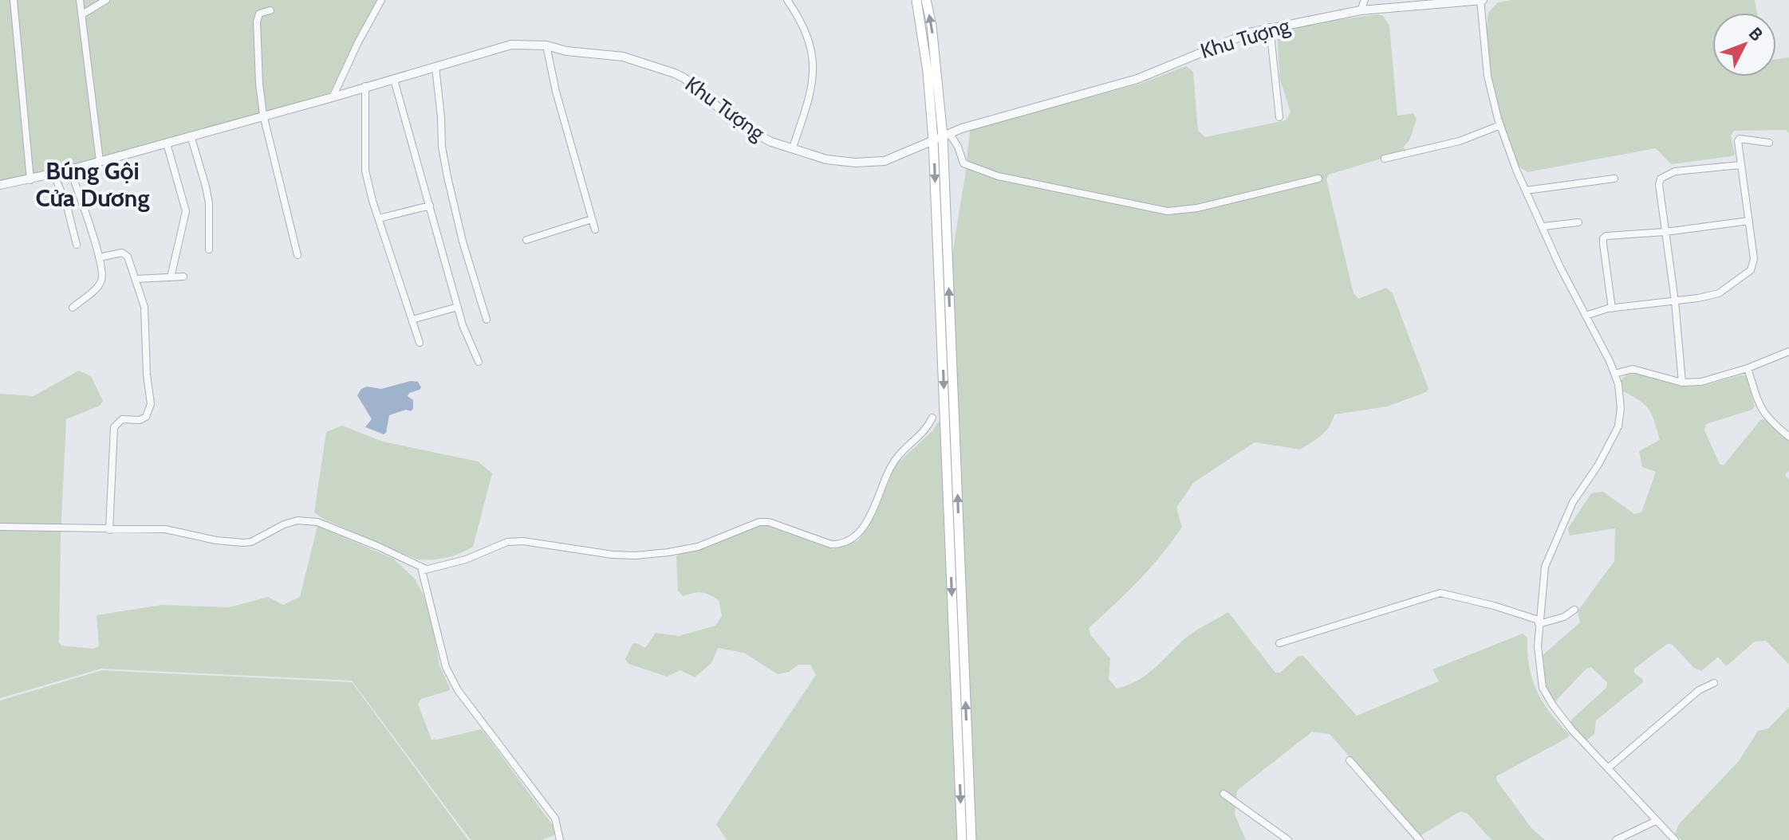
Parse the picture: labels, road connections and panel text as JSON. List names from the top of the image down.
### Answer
{
  "streets": {
    "street": ["Khu Tượng"]
  },
  "districts": ["Búng Gội Cửa Dương"],
  "north": "top right"
}
